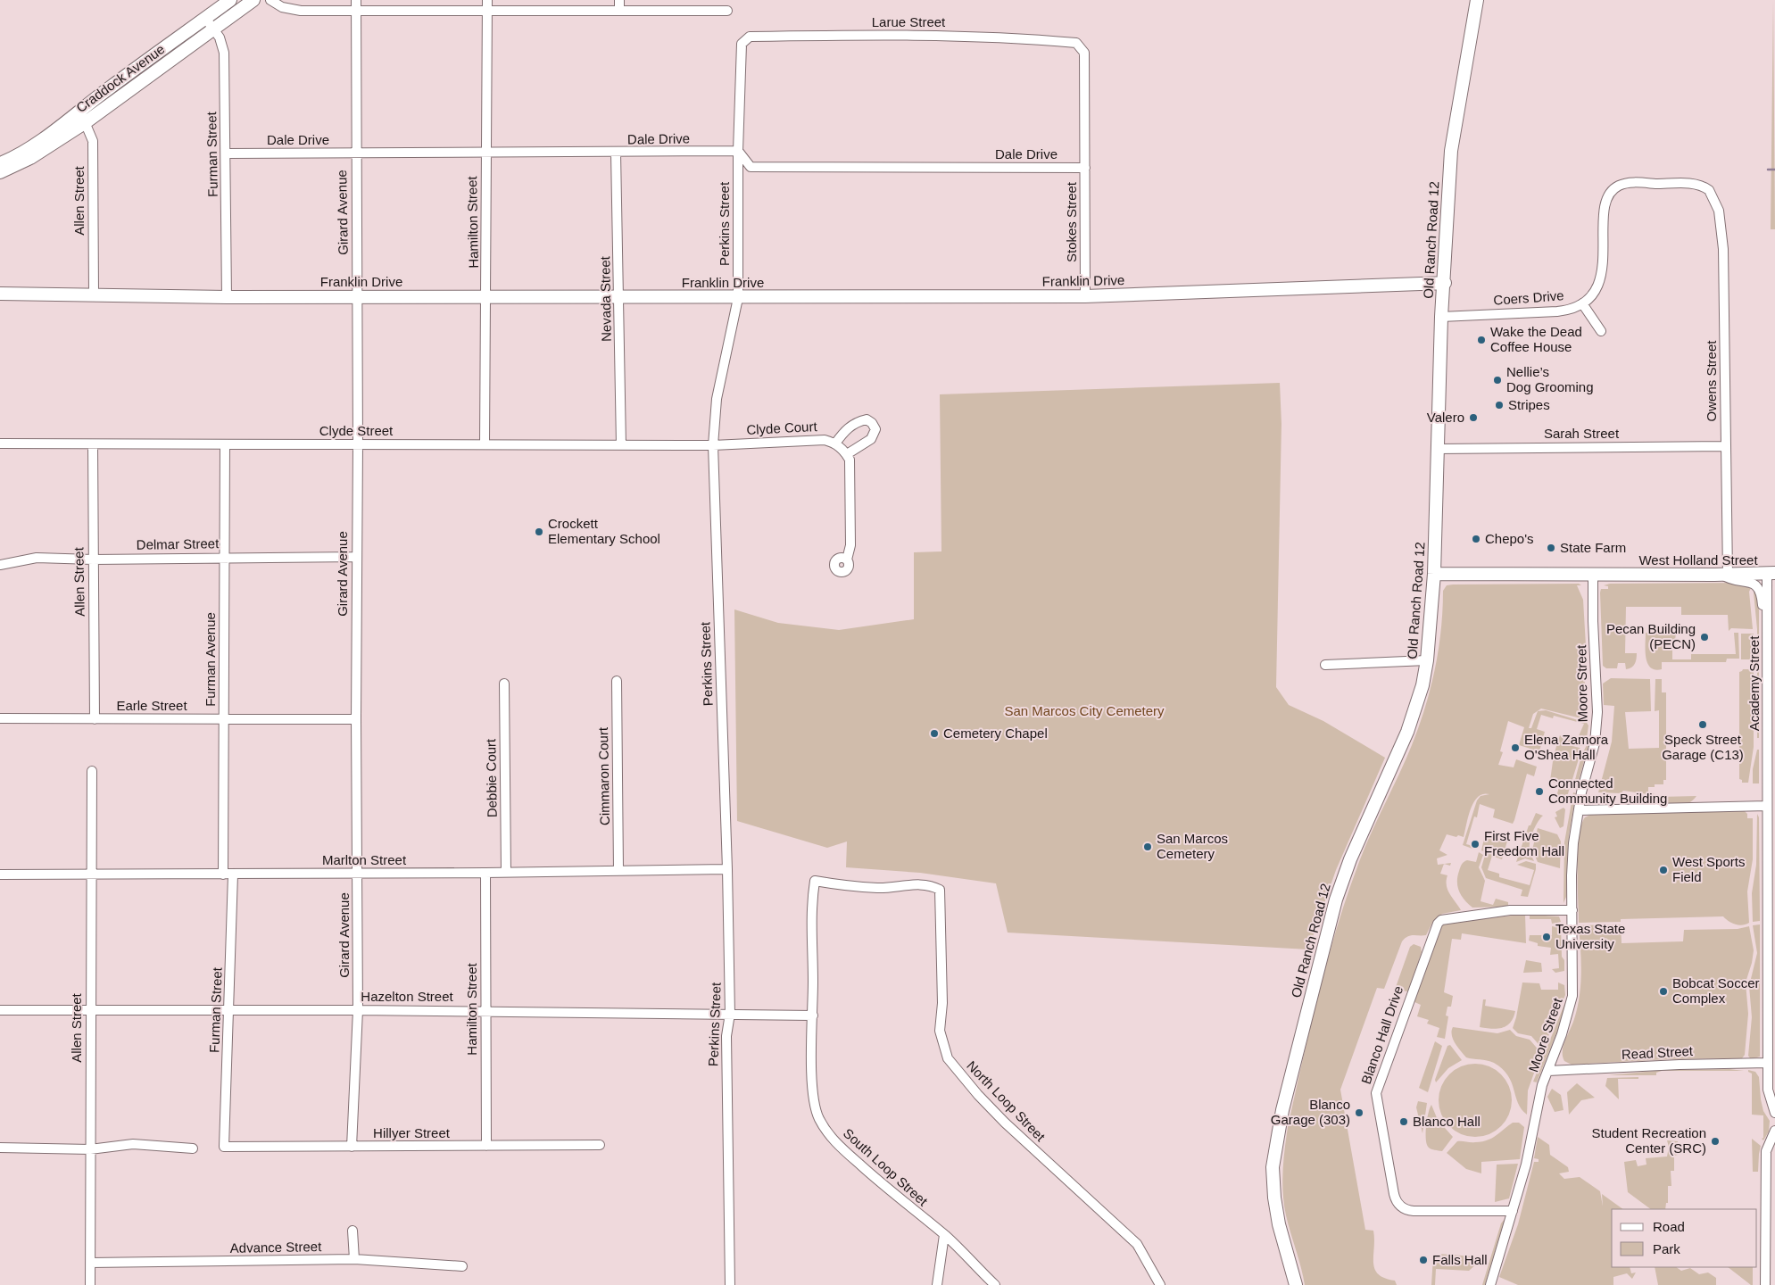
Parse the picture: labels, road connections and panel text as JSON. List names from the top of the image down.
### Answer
{
  "streets": {
    "street": [
      "Larue Street",
      "Craddock Avenue",
      "Dale Drive",
      "Furman Street",
      "Allen Street",
      "Girard Avenue",
      "Hamilton Street",
      "Stokes Street",
      "Perkins Street",
      "Old Ranch Road 12",
      "Franklin Drive",
      "Coers Drive",
      "Nevada Street",
      "Owens Street",
      "Clyde Court",
      "Clyde Street",
      "Sarah Street",
      "Delmar Street",
      "West Holland Street",
      "Furman Avenue",
      "Moore Street",
      "Academy Street",
      "Earle Street",
      "Cimmaron Court",
      "Debbie Court",
      "Marlton Street",
      "Hazelton Street",
      "Blanco Hall Drive",
      "Read Street",
      "North Loop Street",
      "Hillyer Street",
      "South Loop Street",
      "Advance Street"
    ]
  },
  "crossings": [
    ["Larue Street", "Stokes Street"],
    ["Larue Street", "Perkins Street"],
    ["Craddock Avenue", "Furman Street"],
    ["Craddock Avenue", "Allen Street"],
    ["Dale Drive", "Furman Street"],
    ["Dale Drive", "Girard Avenue"],
    ["Dale Drive", "Hamilton Street"],
    ["Dale Drive", "Stokes Street"],
    ["Dale Drive", "Perkins Street"],
    ["Dale Drive", "Nevada Street"],
    ["Furman Street", "Franklin Drive"],
    ["Furman Street", "Furman Avenue"],
    ["Furman Street", "Marlton Street"],
    ["Furman Street", "Hazelton Street"],
    ["Furman Street", "Hillyer Street"],
    ["Allen Street", "Franklin Drive"],
    ["Allen Street", "Clyde Street"],
    ["Allen Street", "Delmar Street"],
    ["Allen Street", "Earle Street"],
    ["Allen Street", "Marlton Street"],
    ["Allen Street", "Hazelton Street"],
    ["Allen Street", "Advance Street"],
    ["Girard Avenue", "Franklin Drive"],
    ["Girard Avenue", "Clyde Street"],
    ["Girard Avenue", "Delmar Street"],
    ["Girard Avenue", "Earle Street"],
    ["Girard Avenue", "Marlton Street"],
    ["Girard Avenue", "Hazelton Street"],
    ["Girard Avenue", "Hillyer Street"],
    ["Hamilton Street", "Franklin Drive"],
    ["Hamilton Street", "Clyde Street"],
    ["Hamilton Street", "Marlton Street"],
    ["Hamilton Street", "Hazelton Street"],
    ["Hamilton Street", "Hillyer Street"],
    ["Stokes Street", "Franklin Drive"],
    ["Perkins Street", "Franklin Drive"],
    ["Perkins Street", "Clyde Court"],
    ["Perkins Street", "Clyde Street"],
    ["Perkins Street", "Marlton Street"],
    ["Perkins Street", "Hazelton Street"],
    ["Old Ranch Road 12", "Franklin Drive"],
    ["Old Ranch Road 12", "Coers Drive"],
    ["Old Ranch Road 12", "Sarah Street"],
    ["Old Ranch Road 12", "West Holland Street"],
    ["Franklin Drive", "Nevada Street"],
    ["Coers Drive", "Owens Street"],
    ["Nevada Street", "Clyde Street"],
    ["Owens Street", "Sarah Street"],
    ["Owens Street", "West Holland Street"],
    ["Clyde Court", "Clyde Street"],
    ["Clyde Street", "Furman Avenue"],
    ["Delmar Street", "Furman Avenue"],
    ["West Holland Street", "Moore Street"],
    ["West Holland Street", "Academy Street"],
    ["Furman Avenue", "Earle Street"],
    ["Furman Avenue", "Marlton Street"],
    ["Moore Street", "Blanco Hall Drive"],
    ["Moore Street", "Read Street"],
    ["Academy Street", "Read Street"],
    ["Cimmaron Court", "Marlton Street"],
    ["Debbie Court", "Marlton Street"],
    ["Hazelton Street", "South Loop Street"],
    ["North Loop Street", "South Loop Street"]
  ],
  "parks": ["San Marcos City Cemetery"],
  "places": [
    "Wake the Dead Coffee House",
    "Nellie’s Dog Grooming",
    "Stripes",
    "Valero",
    "Crockett Elementary School",
    "Chepo's",
    "State Farm",
    "Pecan Building (PECN)",
    "Speck Street Garage (C13)",
    "Cemetery Chapel",
    "Elena Zamora O'Shea Hall",
    "Connected Community Building",
    "First Five Freedom Hall",
    "San Marcos Cemetery",
    "West Sports Field",
    "Texas State University",
    "Bobcat Soccer Complex",
    "Blanco Garage (303)",
    "Blanco Hall",
    "Student Recreation Center (SRC)",
    "Falls Hall"
  ],
  "legend": ["Road", "Park"]
}
